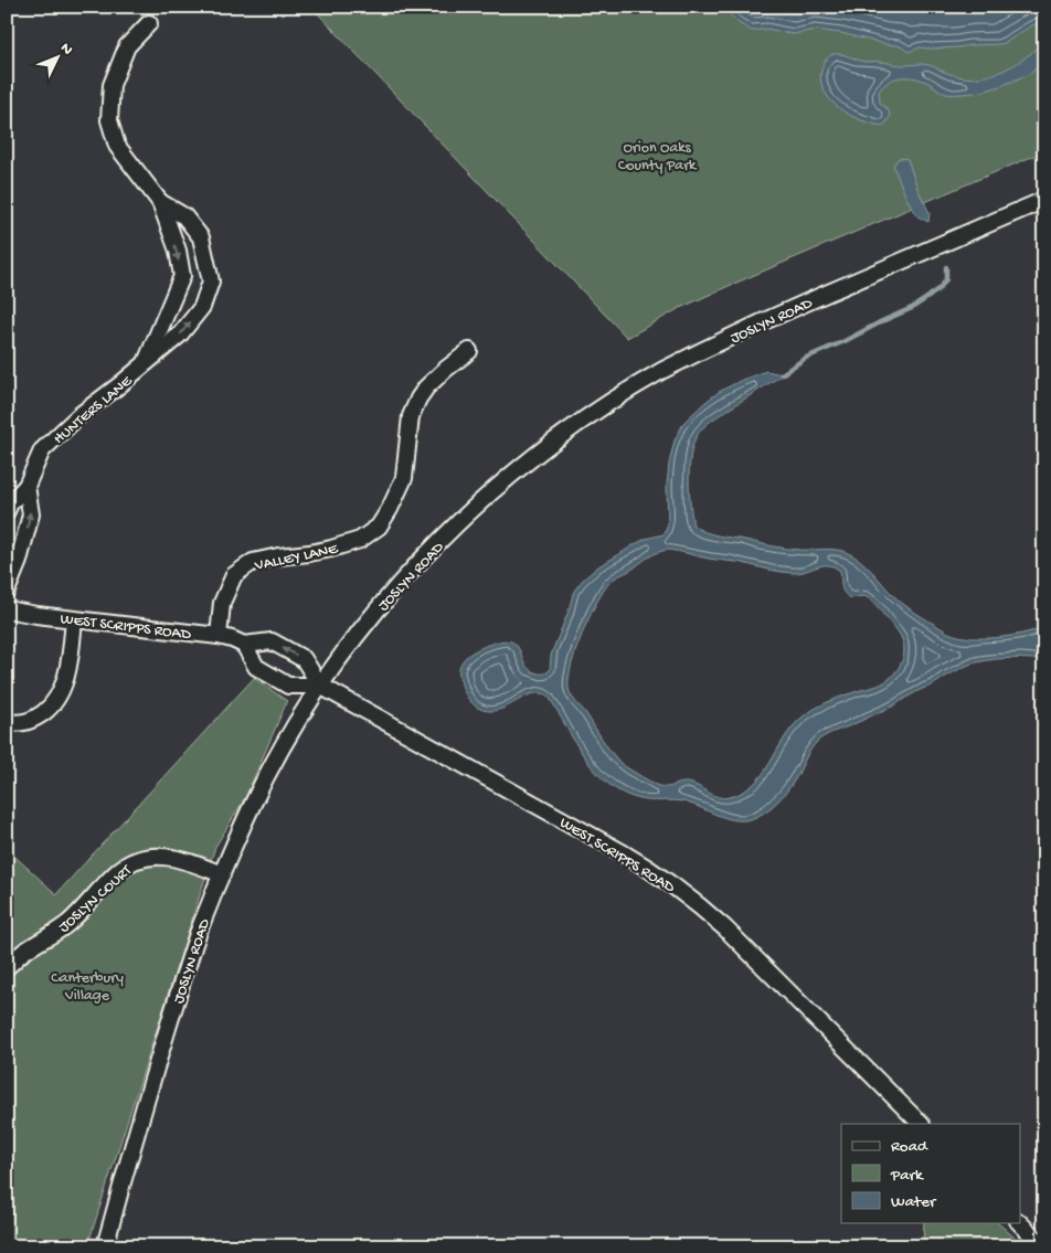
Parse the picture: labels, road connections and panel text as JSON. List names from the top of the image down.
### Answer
{
  "streets": {
    "street": [
      "JOSLYN ROAD",
      "HUNTERS LANE",
      "VALLEY LANE",
      "WEST SCRIPPS ROAD",
      "JOSLYN COURT"
    ]
  },
  "crossings": [
    ["JOSLYN ROAD", "WEST SCRIPPS ROAD"],
    ["JOSLYN ROAD", "JOSLYN COURT"],
    ["VALLEY LANE", "WEST SCRIPPS ROAD"]
  ],
  "parks": ["Orion Oaks County Park", "Canterbury Village"],
  "legend": ["Road", "Park", "Water"],
  "north": "top right"
}
